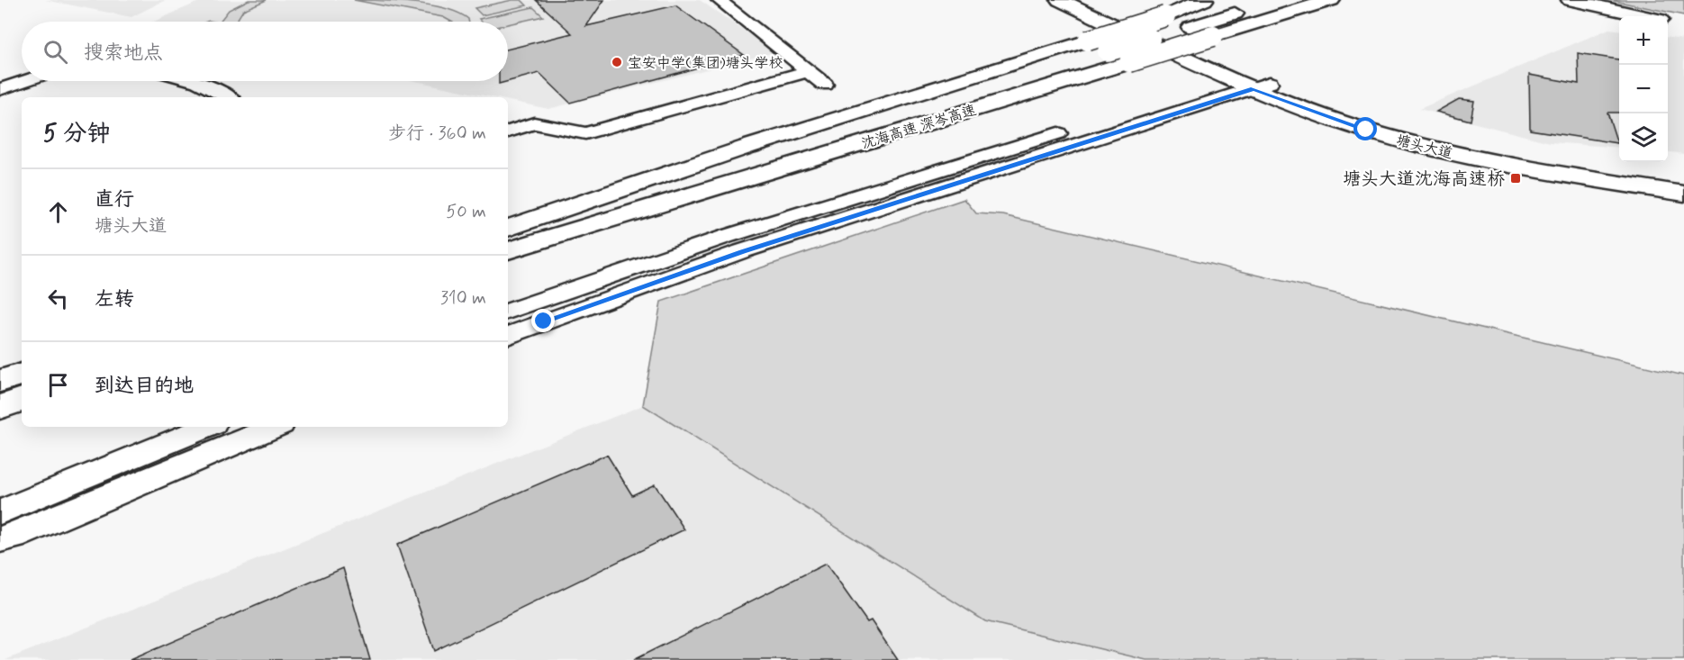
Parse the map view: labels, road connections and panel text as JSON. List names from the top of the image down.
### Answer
{
  "streets": {
    "main road": ["沈海高速 深岑高速", "塘头大道"]
  },
  "places": {
    "other": ["宝安中学(集团)塘头学校"],
    "transit": ["塘头大道沈海高速桥"]
  },
  "page": {
    "map_buttons": ["+", "−"],
    "search": "搜索地点",
    "heading": ["5 分钟", "步行 · 360 m"],
    "list": [
      ["直行", "塘头大道", "50 m"],
      ["左转", "310 m"],
      "到达目的地"
    ]
  }
}
